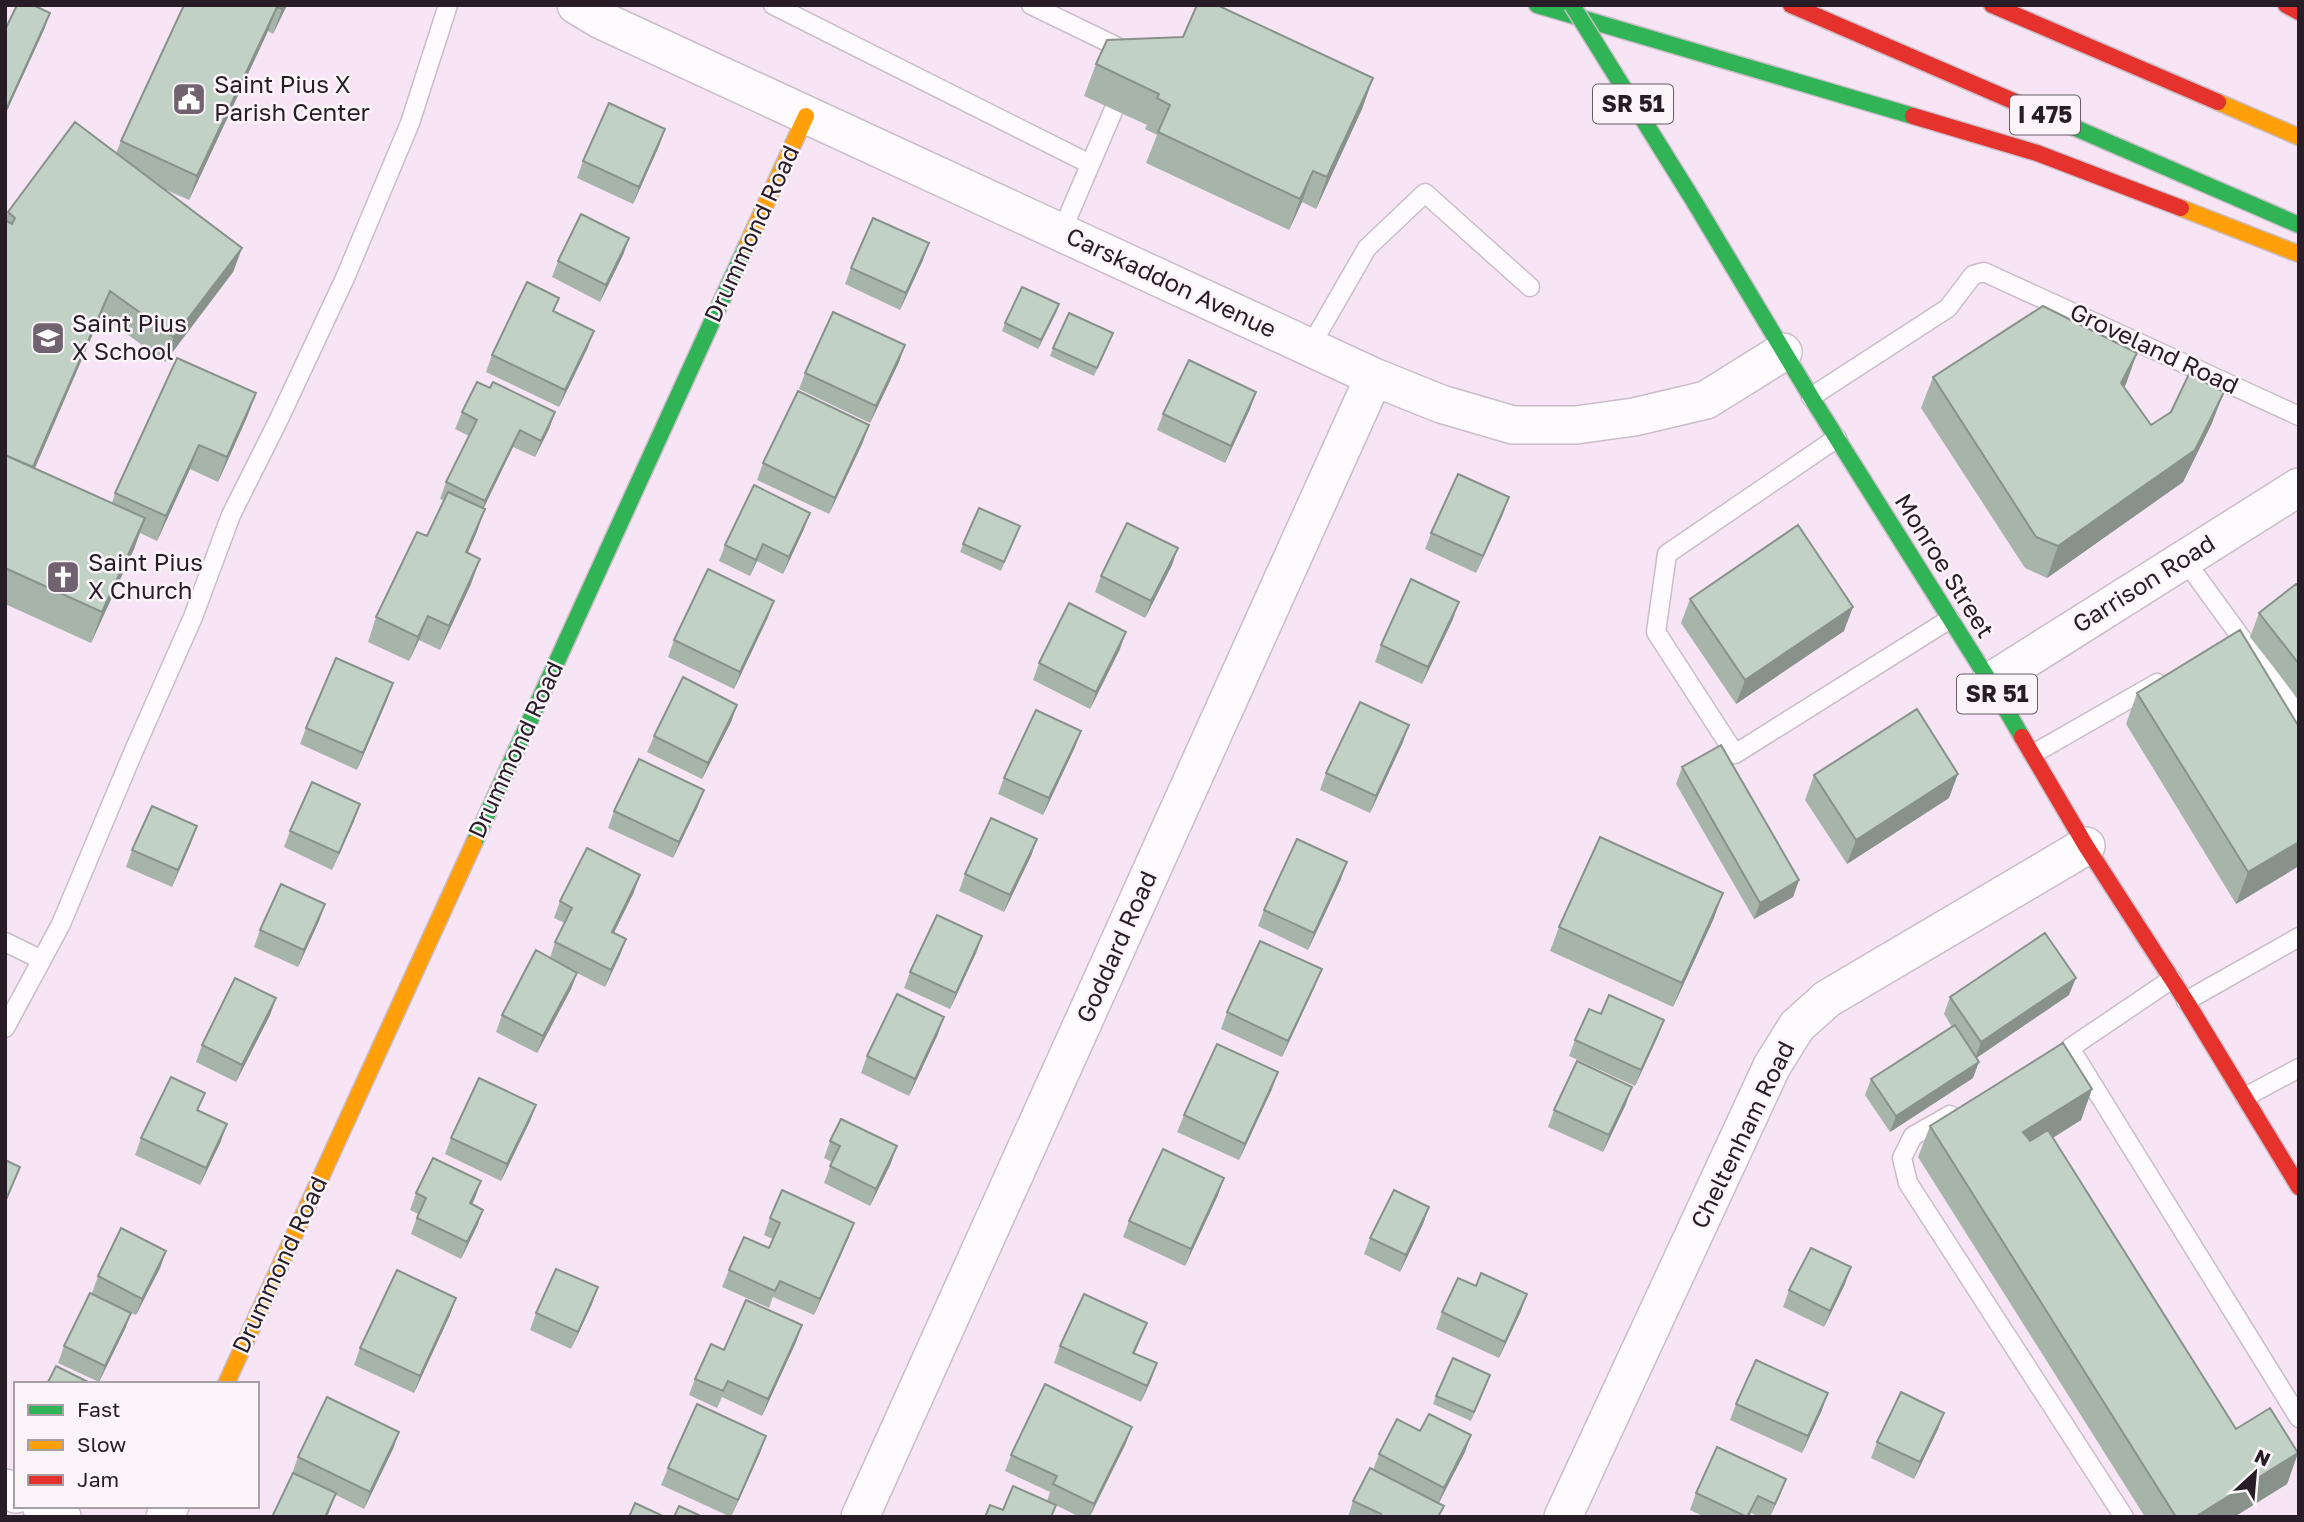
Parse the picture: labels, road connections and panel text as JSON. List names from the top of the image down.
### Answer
{
  "streets": {
    "main road": [
      "SR 51",
      "I 475",
      "Drummond Road",
      "Monroe Street"
    ],
    "street": [
      "Carskaddon Avenue",
      "Garrison Road",
      "Goddard Road",
      "Cheltenham Road"
    ],
    "lane": ["Groveland Road"]
  },
  "crossings": [
    ["Drummond Road", "Carskaddon Avenue"],
    ["Carskaddon Avenue", "Monroe Street"],
    ["Carskaddon Avenue", "Goddard Road"],
    ["Groveland Road", "Monroe Street"],
    ["Monroe Street", "Garrison Road"],
    ["Monroe Street", "Cheltenham Road"]
  ],
  "places": {
    "public building": ["Saint Pius X Parish Center"],
    "school or university": ["Saint Pius X School"],
    "church": ["Saint Pius X Church"]
  },
  "legend": ["Fast", "Slow", "Jam"],
  "north": "top right"
}
